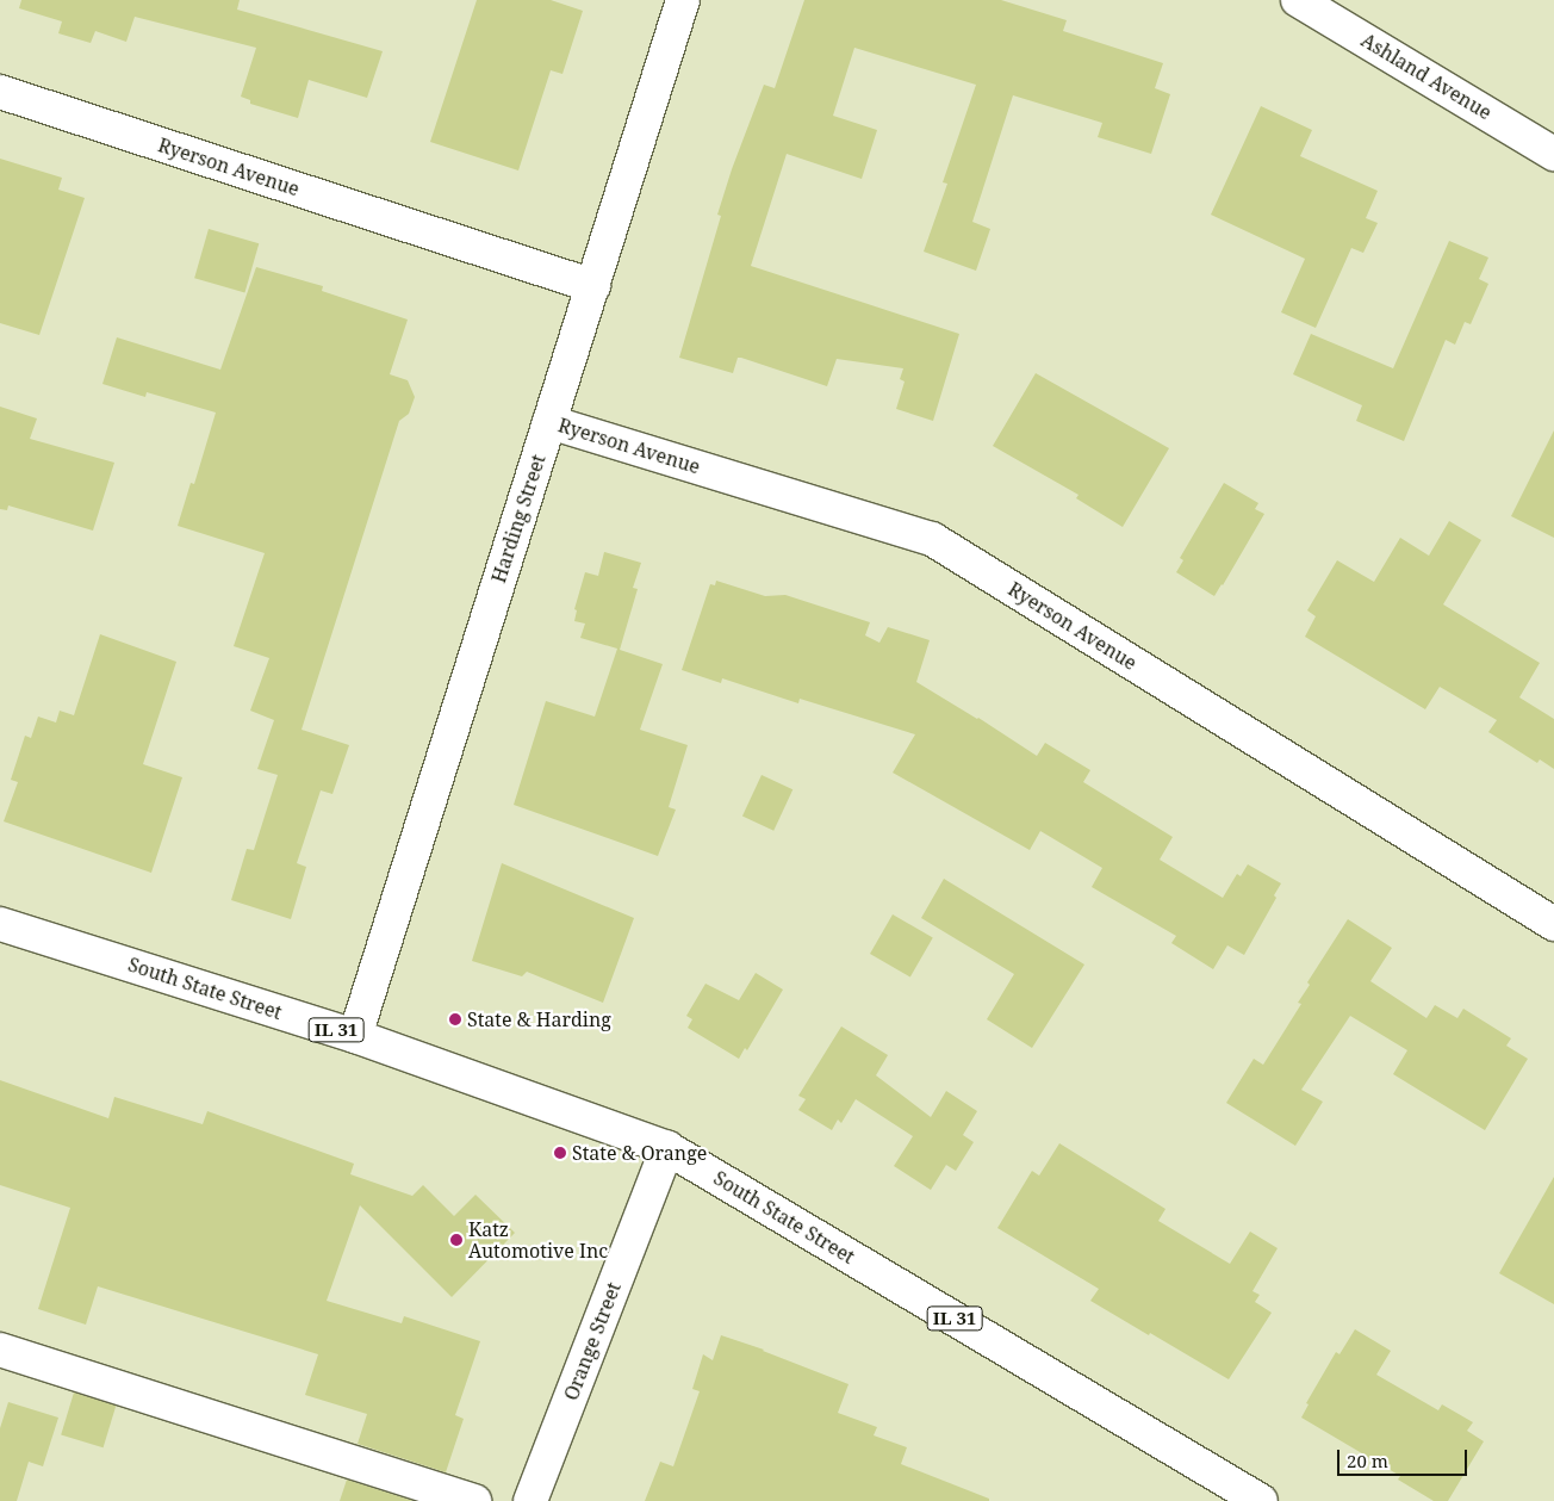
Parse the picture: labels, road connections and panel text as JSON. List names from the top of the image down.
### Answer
{
  "streets": {
    "street": [
      "Ashland Avenue",
      "Ryerson Avenue",
      "Harding Street",
      "South State Street",
      "IL 31",
      "Orange Street"
    ]
  },
  "crossings": [
    ["Ryerson Avenue", "Harding Street"],
    ["Harding Street", "South State Street"],
    ["South State Street", "Orange Street"]
  ],
  "places": ["State & Harding", "State & Orange", "Katz Automotive Inc"],
  "scale_bar": "20 m"
}
